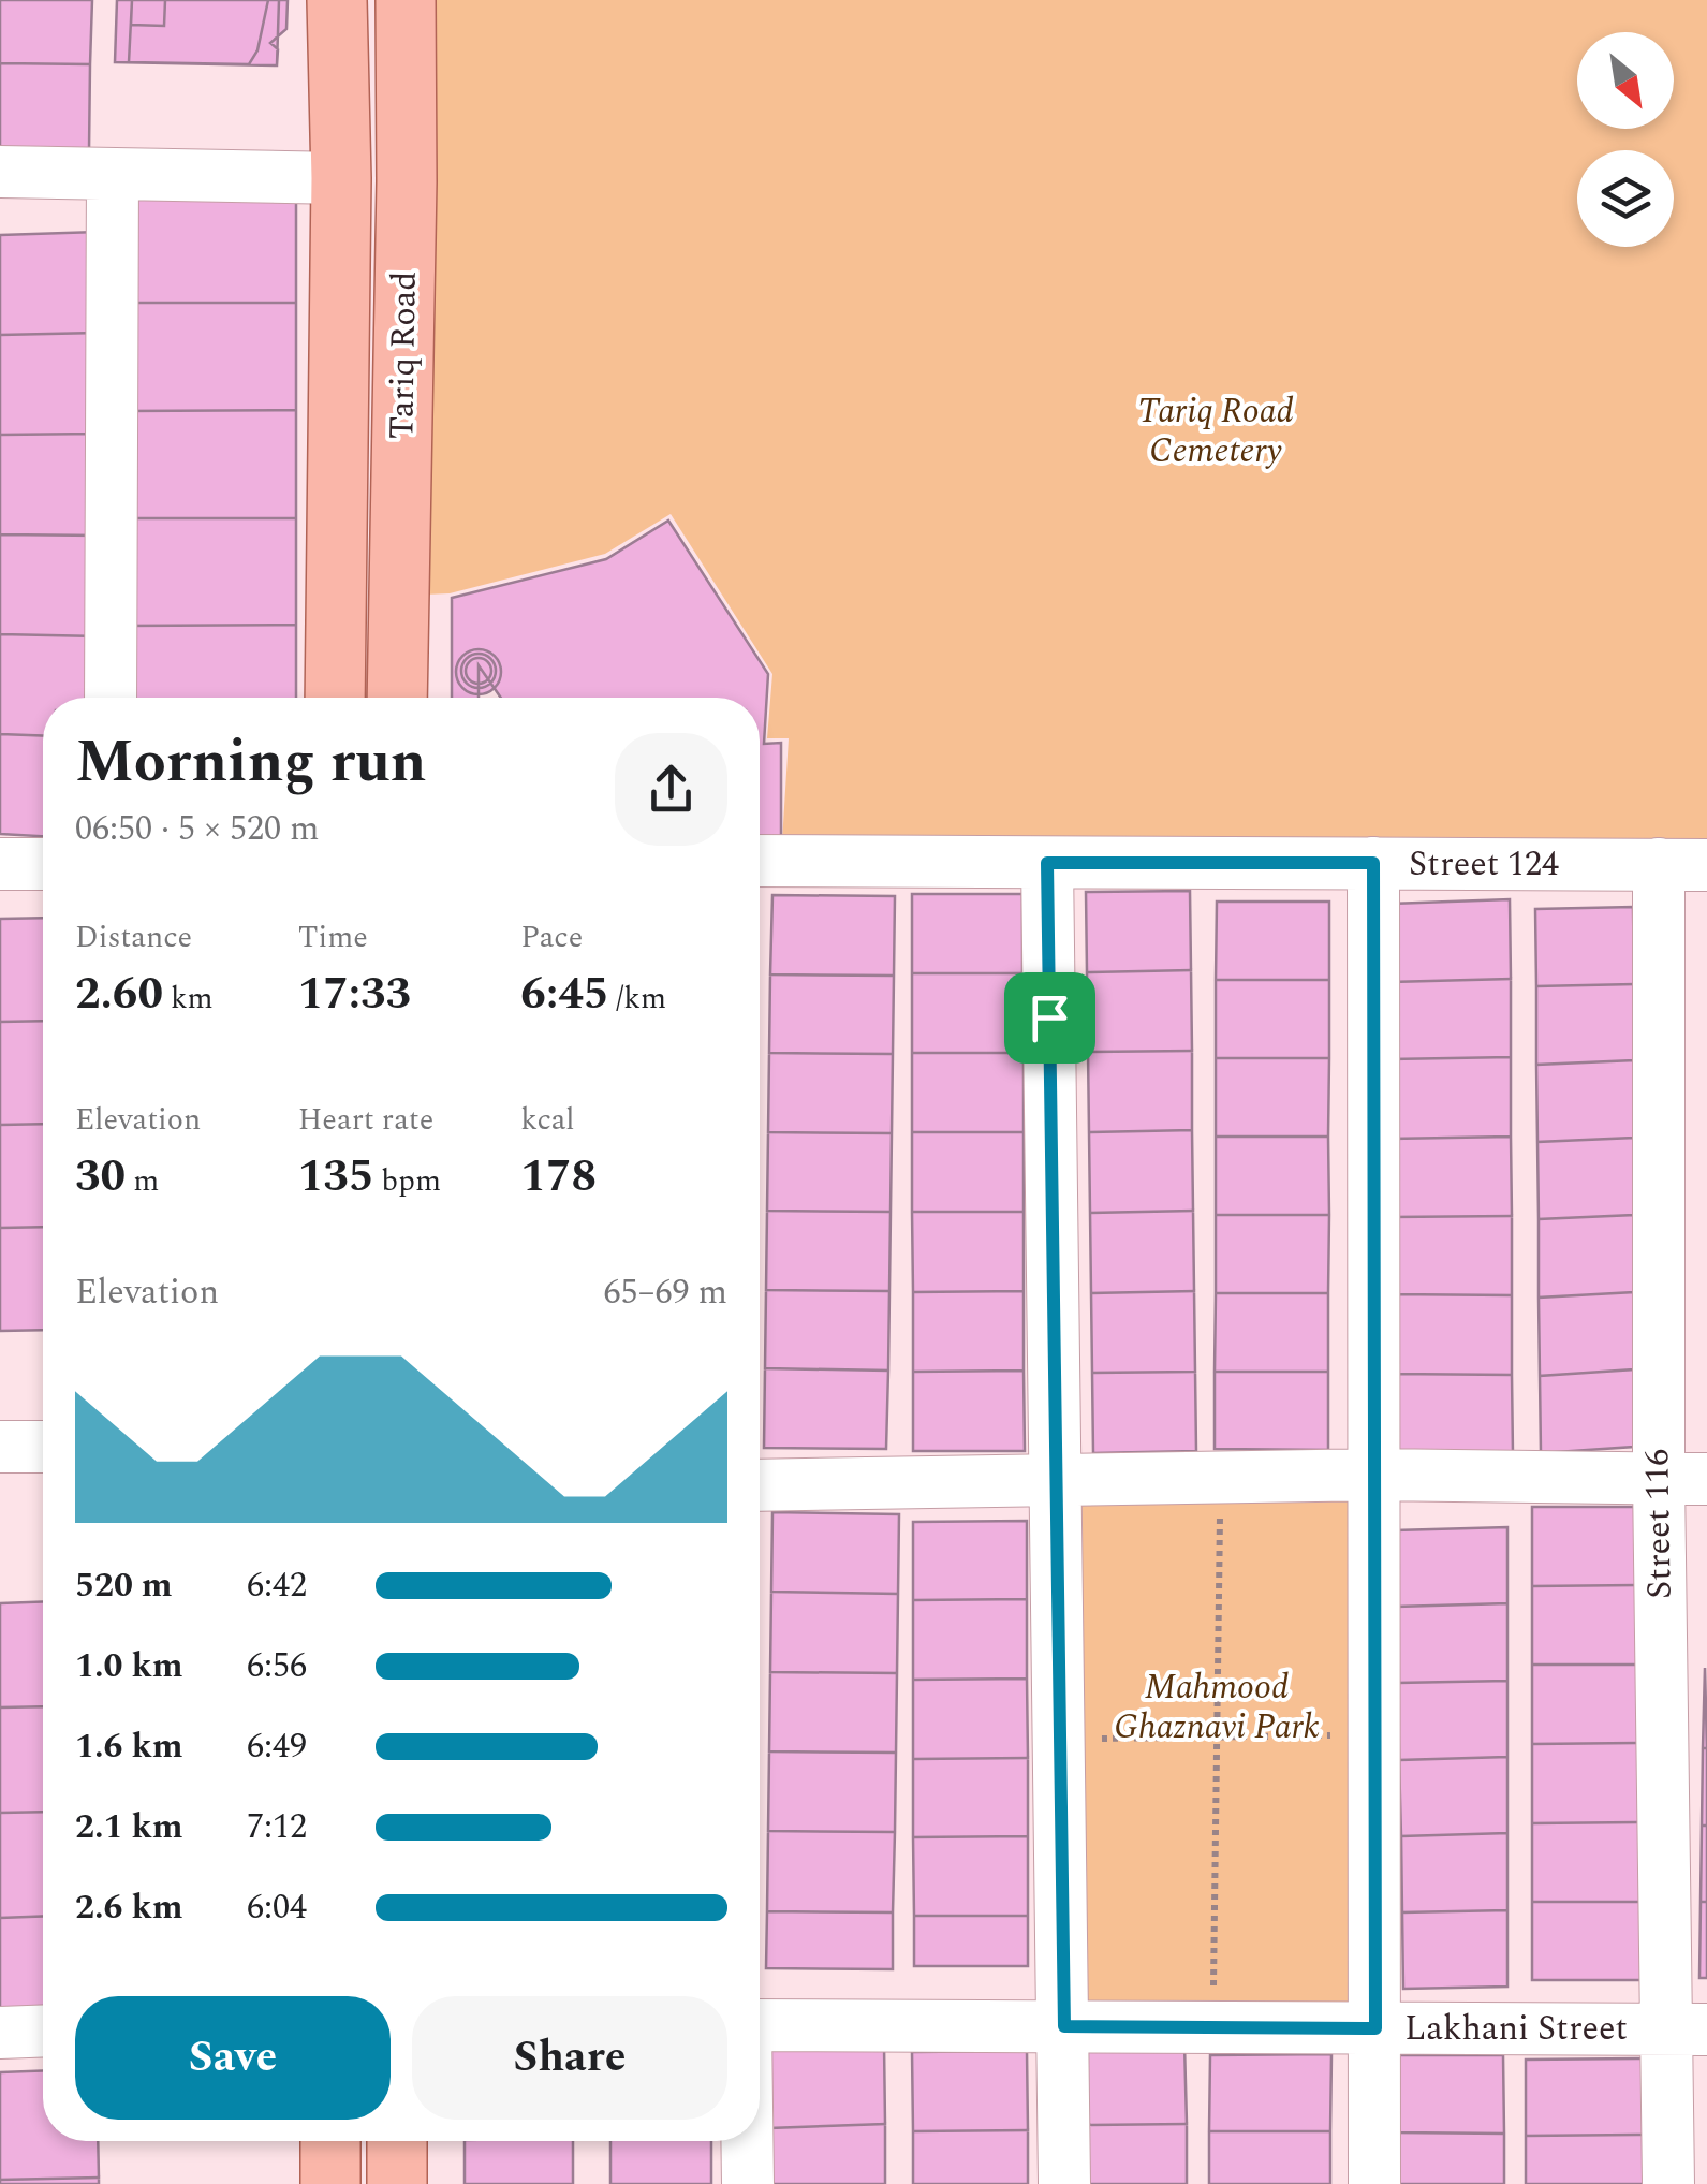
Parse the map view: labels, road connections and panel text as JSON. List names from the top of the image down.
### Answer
{
  "streets": {
    "main road": ["Tariq Road"],
    "street": ["Street 124", "Street 116", "Lakhani Street"]
  },
  "crossings": [
    ["Street 124", "Street 116"],
    ["Street 116", "Lakhani Street"]
  ],
  "parks": ["Tariq Road Cemetery", "Mahmood Ghaznavi Park"],
  "north": "bottom right",
  "page": {
    "heading": ["Morning run", "06:50 · 5 × 520 m"],
    "stats": [
      ["Distance", "2.60 km"],
      ["Time", "17:33"],
      ["Pace", "6:45 /km"],
      ["Elevation", "30 m"],
      ["Heart rate", "135 bpm"],
      ["kcal", "178"]
    ],
    "chart": ["Elevation", "65–69 m"],
    "list": [
      {
        "name": "520 m",
        "note": "6:42"
      },
      {
        "name": "1.0 km",
        "note": "6:56"
      },
      {
        "name": "1.6 km",
        "note": "6:49"
      },
      {
        "name": "2.1 km",
        "note": "7:12"
      },
      {
        "name": "2.6 km",
        "note": "6:04"
      }
    ],
    "buttons": ["Save", "Share"]
  }
}
